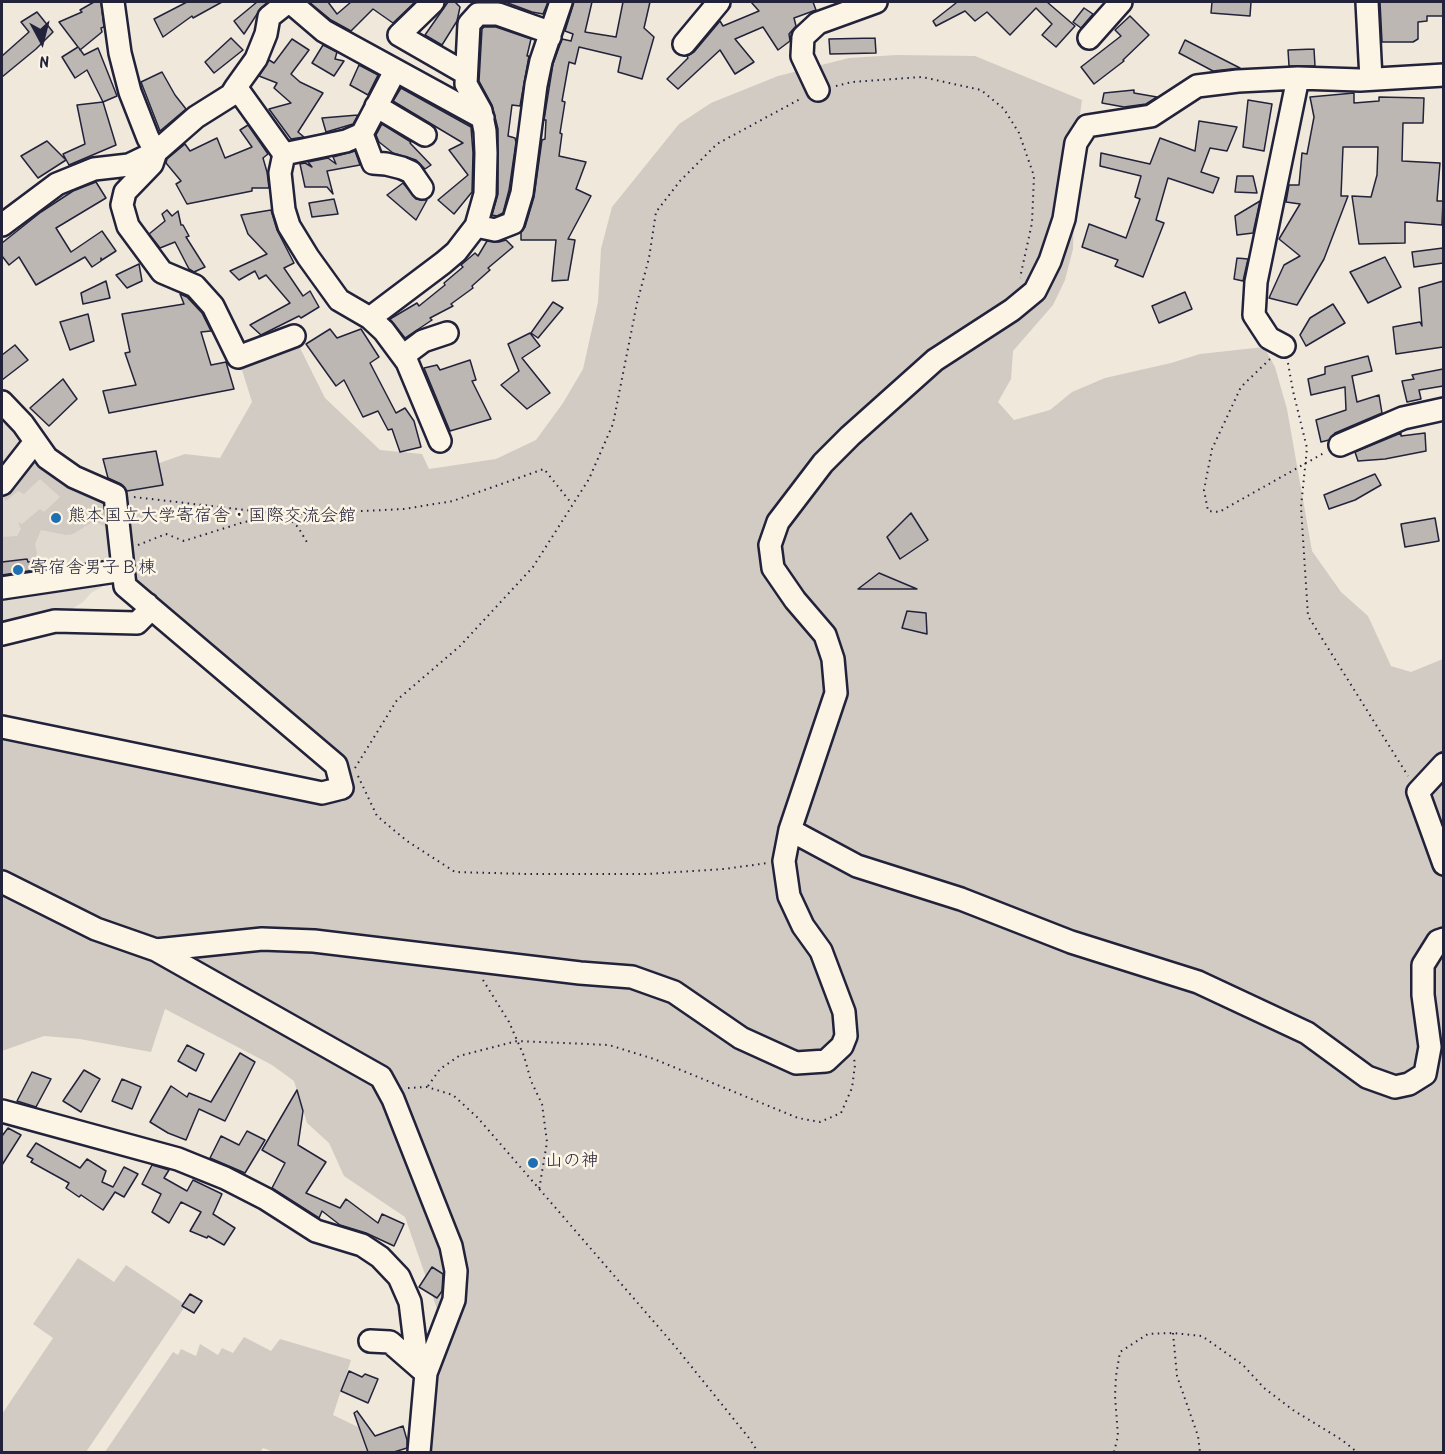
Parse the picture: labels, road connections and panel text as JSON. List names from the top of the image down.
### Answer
{
  "places": ["熊本国立大学寄宿舎・国際交流会館", "寄宿舎男子Ｂ棟", "山の神"],
  "north": "bottom"
}
